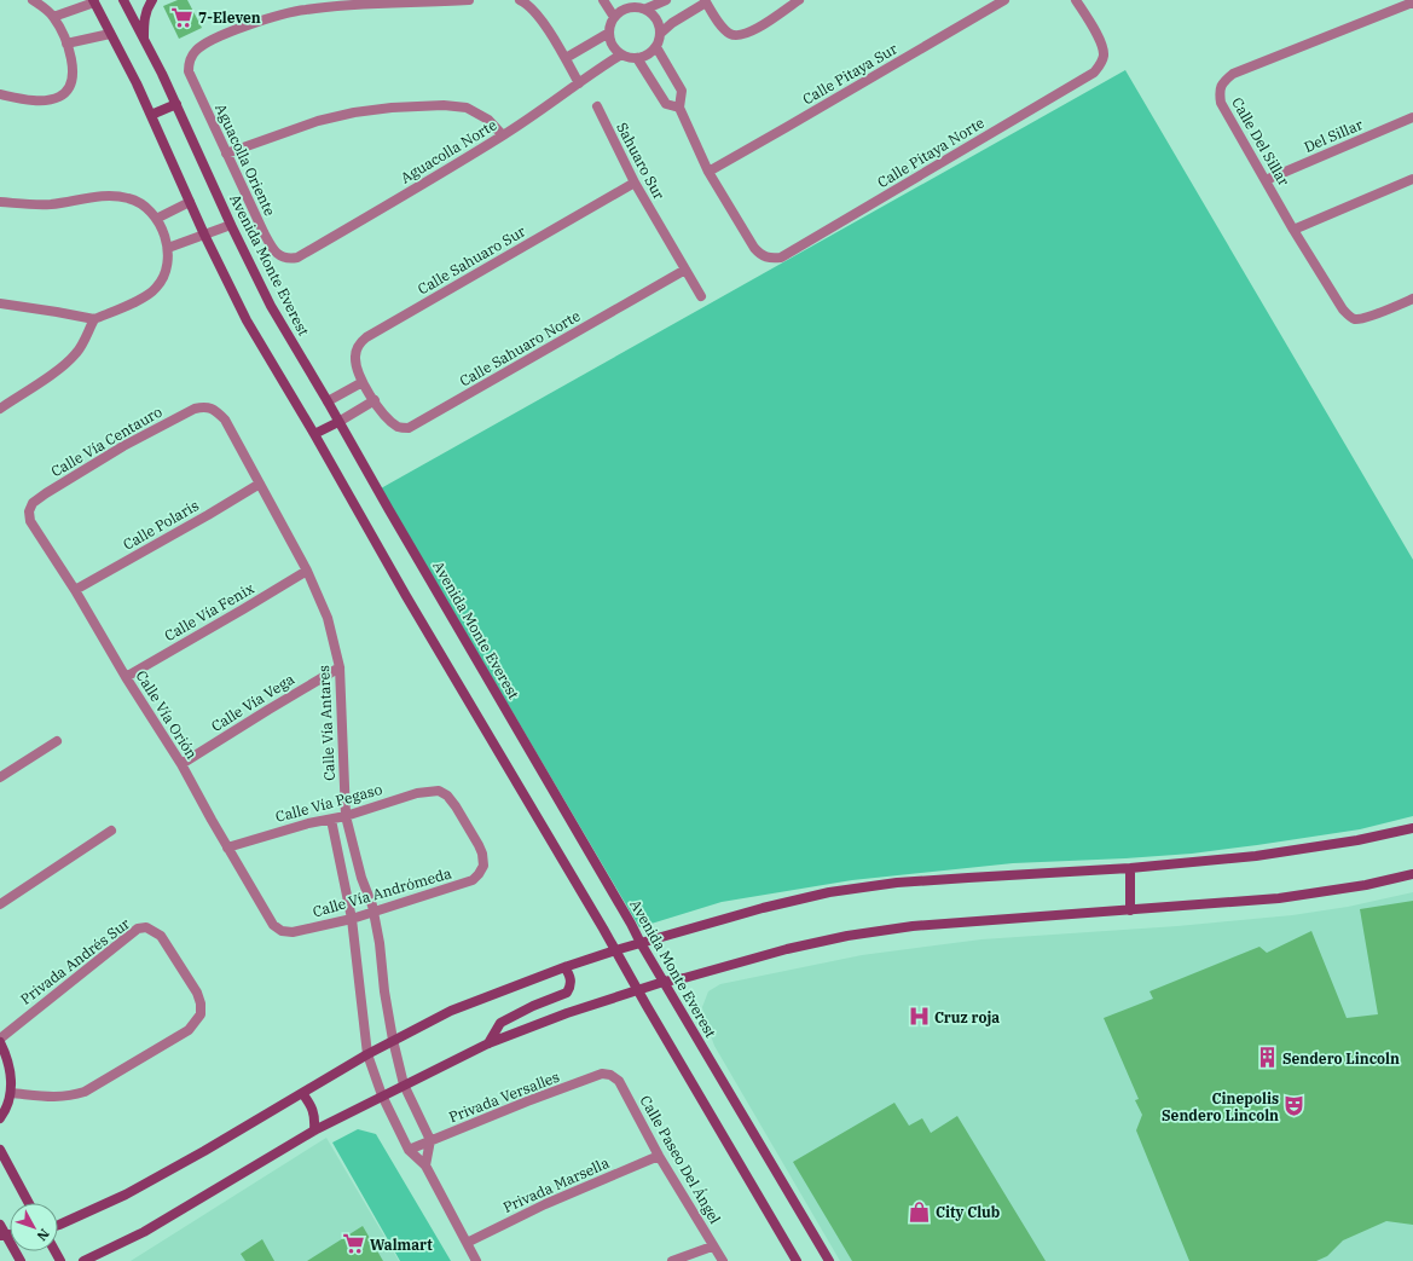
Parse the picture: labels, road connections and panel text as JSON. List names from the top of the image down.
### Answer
{
  "streets": {
    "street": [
      "Calle Pitaya Sur",
      "Del Sillar",
      "Calle Del Sillar",
      "Aguacolla Norte",
      "Calle Pitaya Norte",
      "Aguacolla Oriente",
      "Sahuaro Sur",
      "Calle Sahuaro Sur",
      "Avenida Monte Everest",
      "Calle Sahuaro Norte",
      "Calle Vía Centauro",
      "Calle Polaris",
      "Calle Vía Fenix",
      "Calle Vía Vega",
      "Calle Vía Orión",
      "Calle Vía Antares",
      "Calle Vía Pegaso",
      "Calle Vía Andrómeda",
      "Privada Andrés Sur",
      "Privada Versalles",
      "Calle Paseo Del Ángel",
      "Privada Marsella"
    ]
  },
  "crossings": [
    ["Calle Pitaya Sur", "Calle Pitaya Norte"],
    ["Del Sillar", "Calle Del Sillar"],
    ["Aguacolla Norte", "Aguacolla Oriente"],
    ["Sahuaro Sur", "Calle Sahuaro Sur"],
    ["Sahuaro Sur", "Calle Sahuaro Norte"],
    ["Calle Sahuaro Sur", "Calle Sahuaro Norte"],
    ["Calle Vía Centauro", "Calle Vía Orión"],
    ["Calle Vía Centauro", "Calle Vía Antares"],
    ["Calle Polaris", "Calle Vía Orión"],
    ["Calle Polaris", "Calle Vía Antares"],
    ["Calle Vía Fenix", "Calle Vía Orión"],
    ["Calle Vía Fenix", "Calle Vía Antares"],
    ["Calle Vía Vega", "Calle Vía Orión"],
    ["Calle Vía Vega", "Calle Vía Antares"],
    ["Calle Vía Orión", "Calle Vía Pegaso"],
    ["Calle Vía Orión", "Calle Vía Andrómeda"],
    ["Calle Vía Antares", "Calle Vía Pegaso"],
    ["Calle Vía Antares", "Calle Vía Andrómeda"],
    ["Calle Vía Antares", "Privada Versalles"],
    ["Calle Vía Pegaso", "Calle Vía Andrómeda"],
    ["Privada Versalles", "Calle Paseo Del Ángel"],
    ["Calle Paseo Del Ángel", "Privada Marsella"]
  ],
  "places": {
    "supermarket": ["7-Eleven", "Walmart"],
    "hospital": ["Cruz roja"],
    "building": ["Sendero Lincoln"],
    "theatre": ["Cinepolis Sendero Lincoln"],
    "shop": ["City Club"]
  },
  "north": "bottom right"
}
